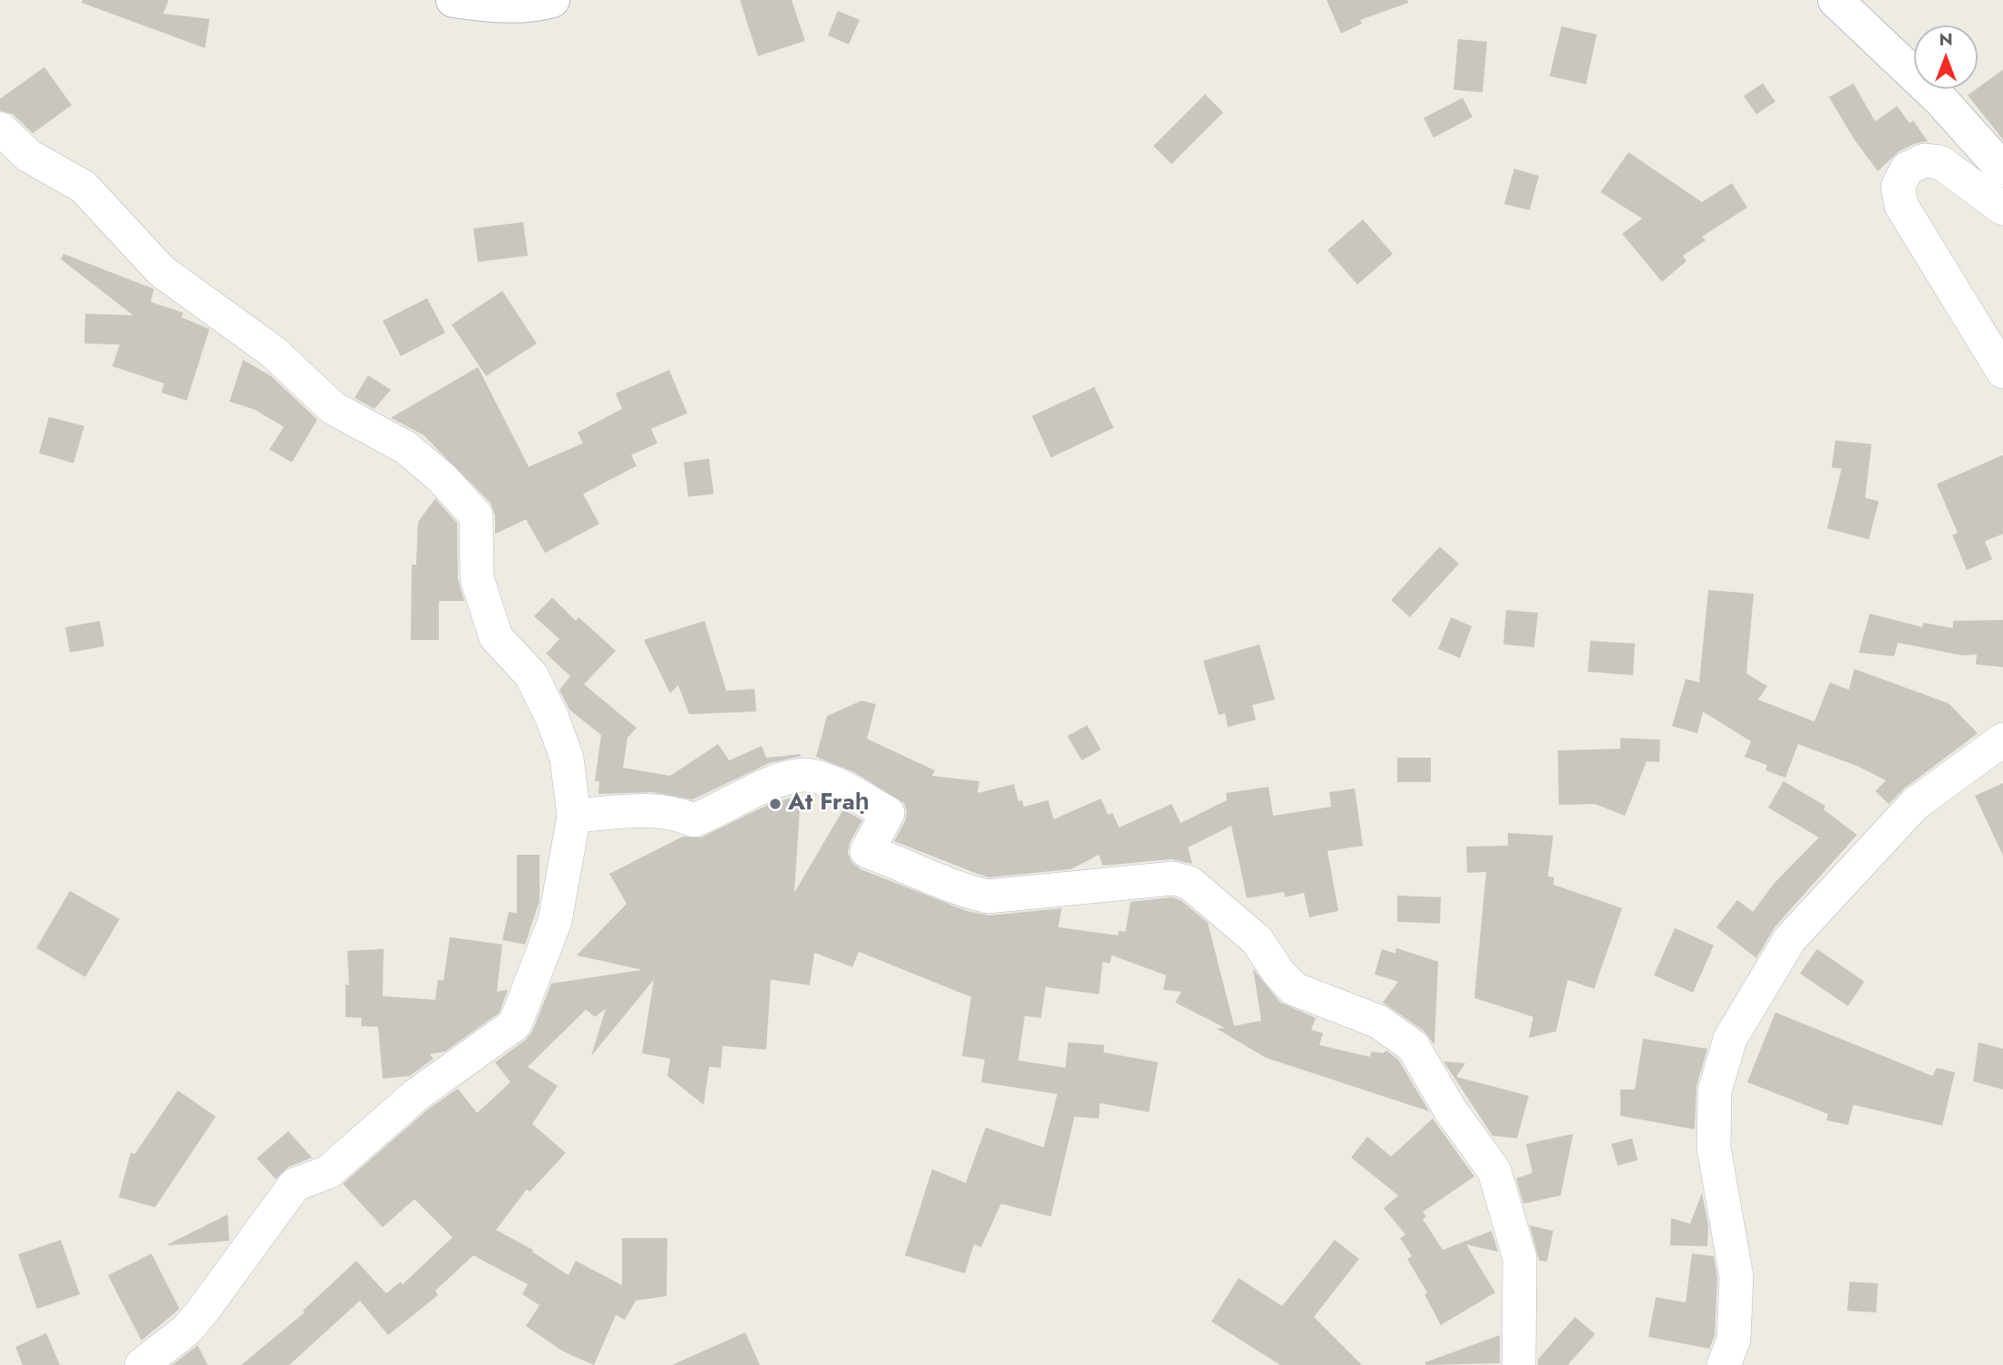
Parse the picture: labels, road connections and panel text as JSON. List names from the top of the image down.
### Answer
{
  "places": ["At Fraḥ"],
  "north": "top"
}
